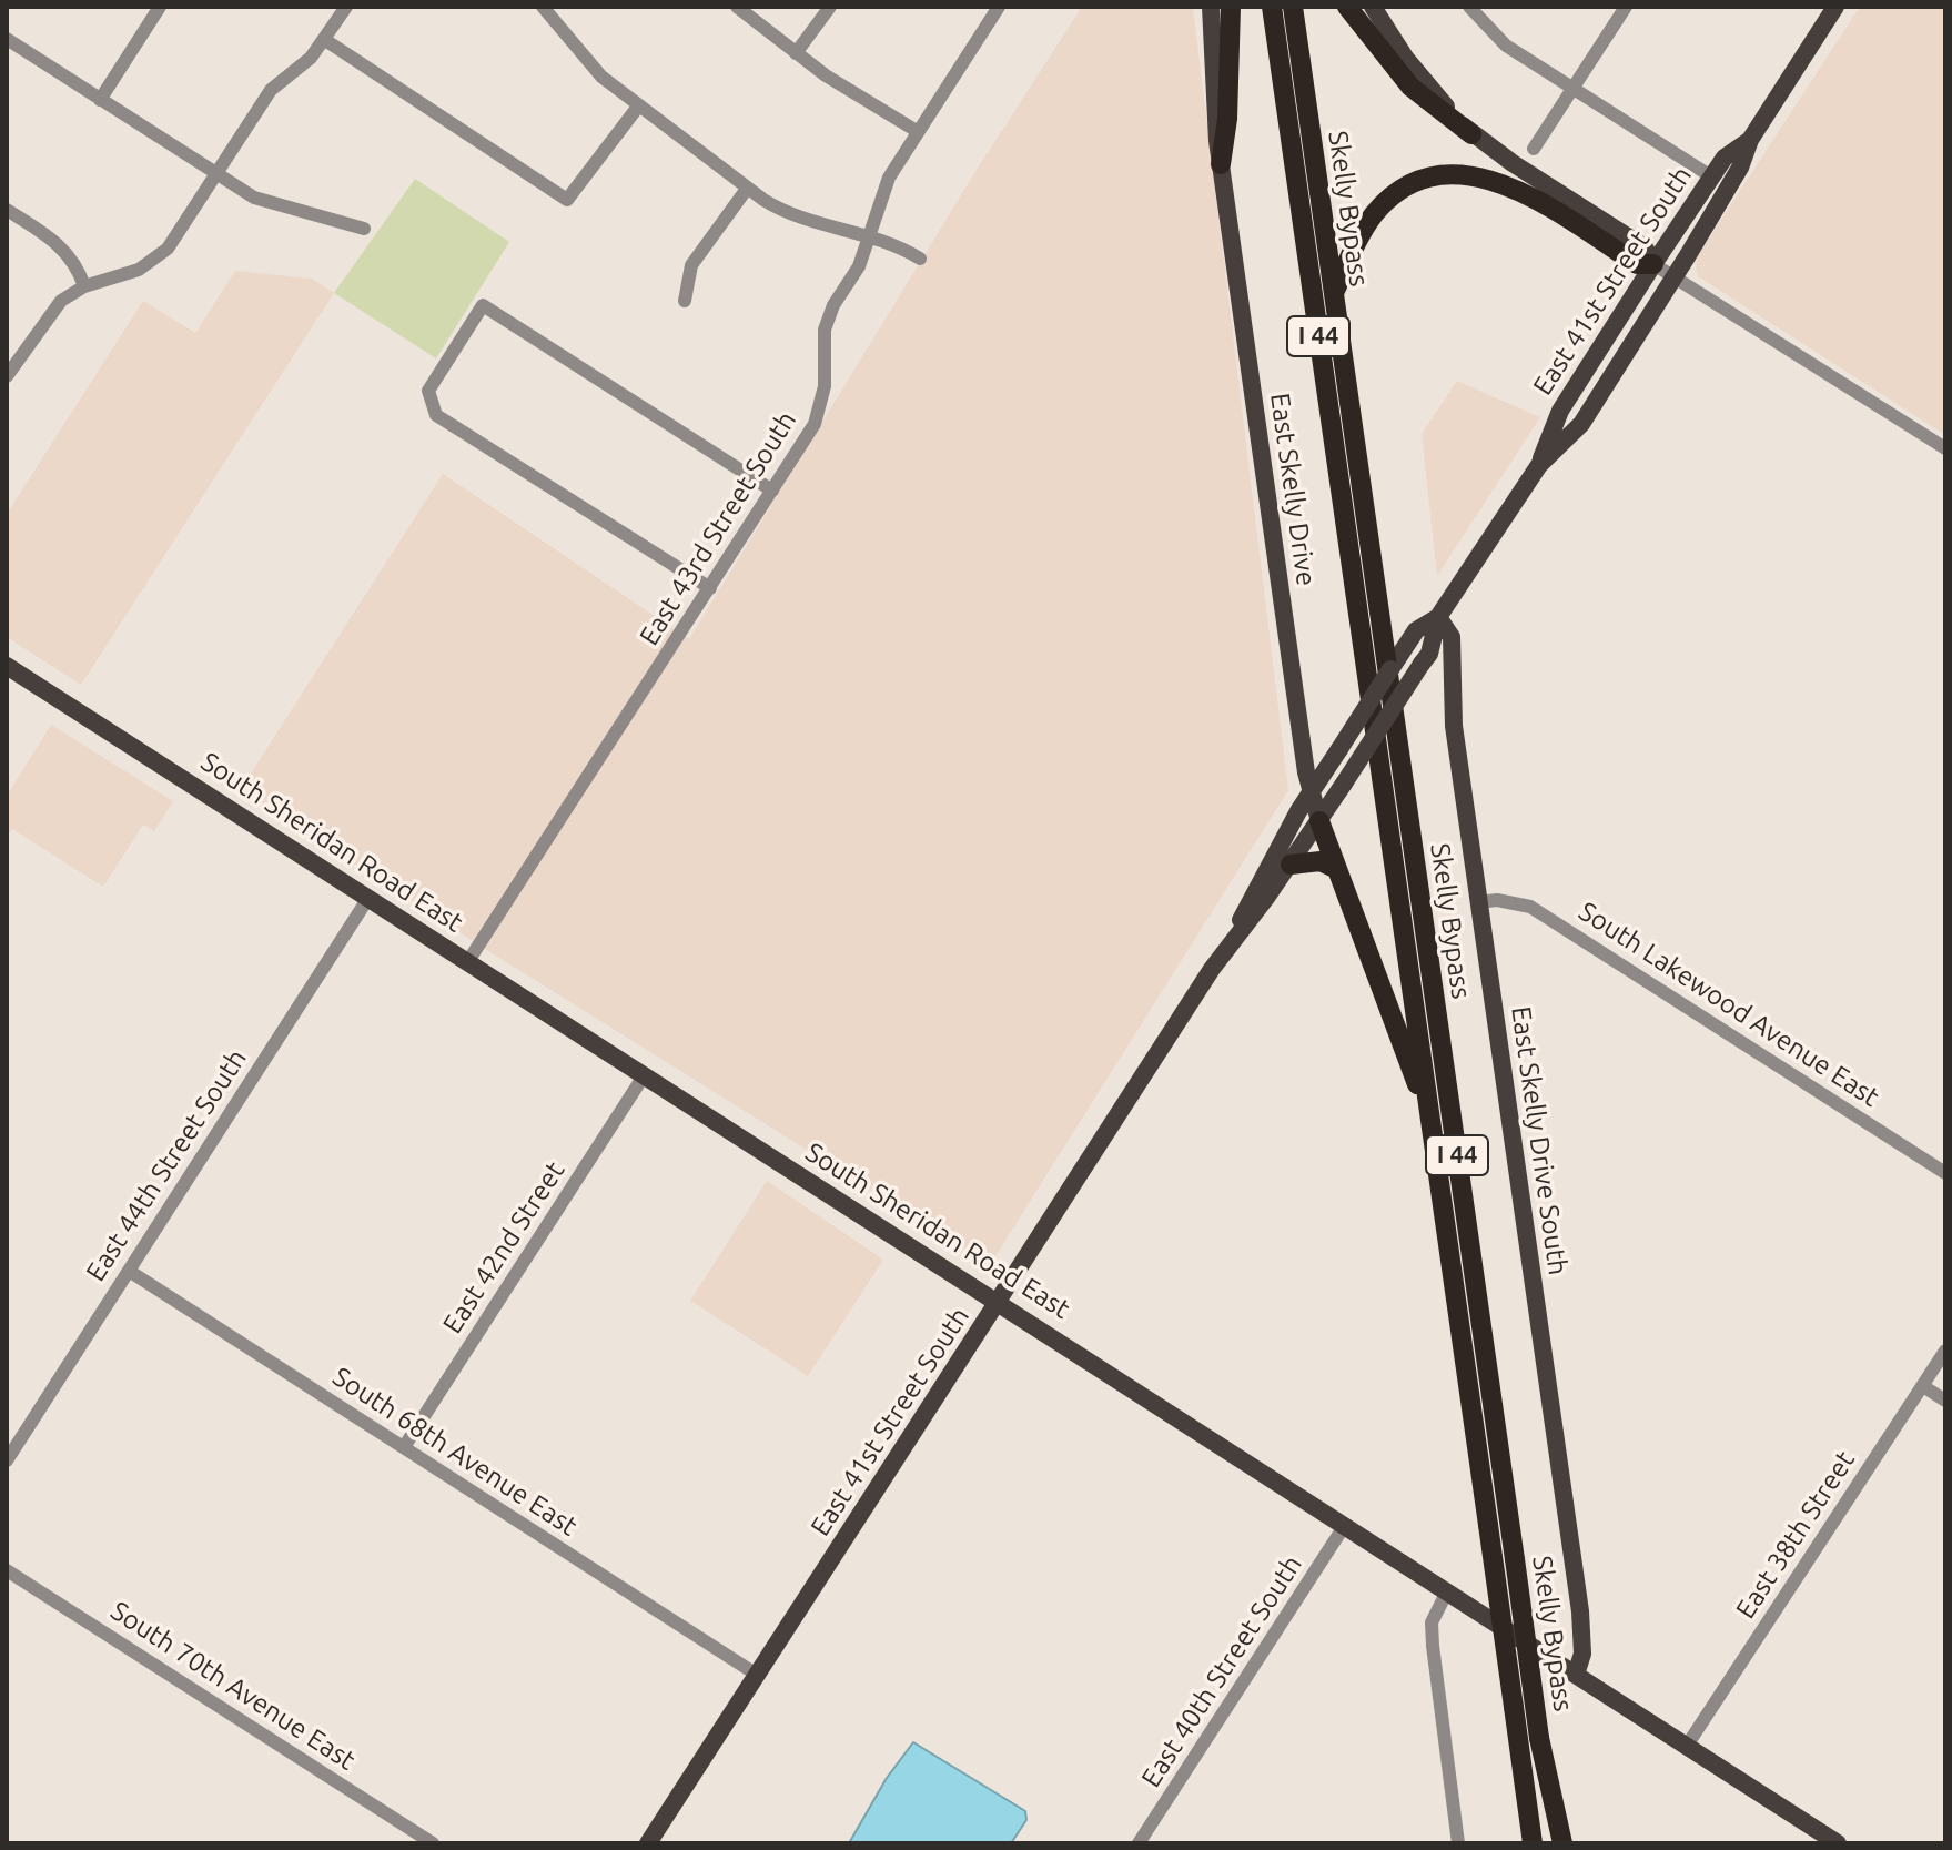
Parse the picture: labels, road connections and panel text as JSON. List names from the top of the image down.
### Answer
{
  "streets": {
    "highway": ["Skelly Bypass", "I 44"],
    "main road": [
      "East 41st Street South",
      "East Skelly Drive",
      "South Sheridan Road East",
      "East Skelly Drive South"
    ],
    "street": [
      "East 43rd Street South",
      "South Lakewood Avenue East",
      "East 44th Street South",
      "East 42nd Street",
      "South 68th Avenue East",
      "East 38th Street",
      "East 40th Street South",
      "South 70th Avenue East"
    ]
  },
  "crossings": [
    ["East 41st Street South", "East Skelly Drive"],
    ["East 41st Street South", "South Sheridan Road East"],
    ["East 41st Street South", "East Skelly Drive South"],
    ["East 41st Street South", "South 68th Avenue East"],
    ["East 43rd Street South", "South Sheridan Road East"],
    ["South Sheridan Road East", "East Skelly Drive South"],
    ["South Sheridan Road East", "East 44th Street South"],
    ["South Sheridan Road East", "East 42nd Street"],
    ["South Sheridan Road East", "East 38th Street"],
    ["South Sheridan Road East", "East 40th Street South"],
    ["South Lakewood Avenue East", "East Skelly Drive South"],
    ["East 44th Street South", "South 68th Avenue East"],
    ["East 42nd Street", "South 68th Avenue East"]
  ]
}
